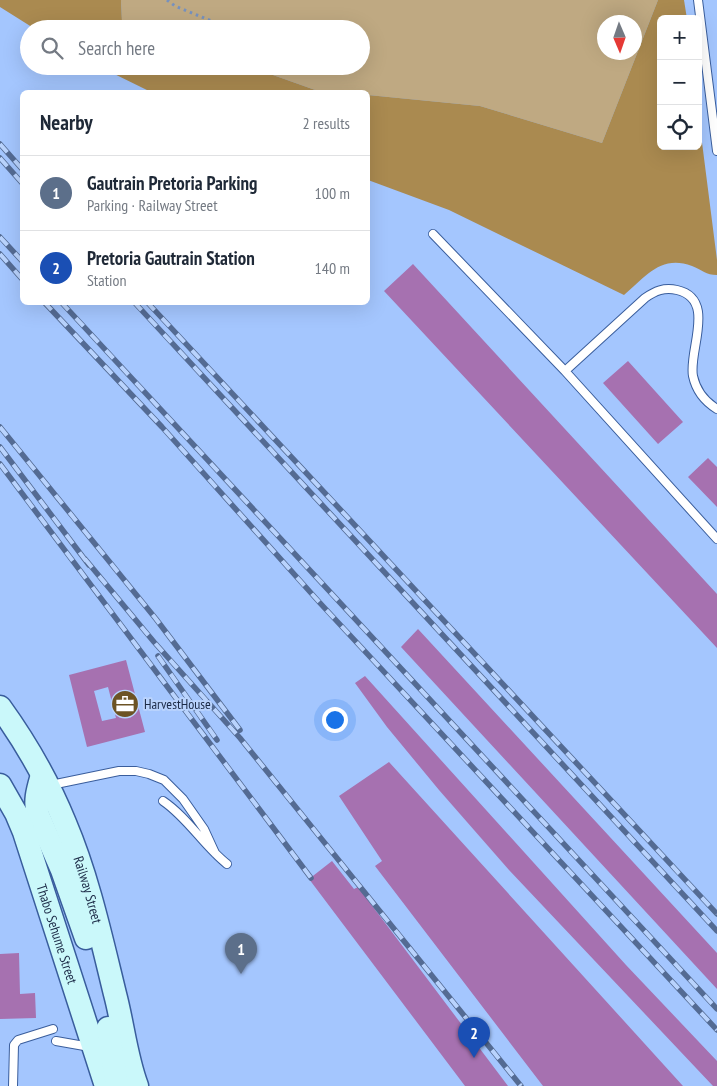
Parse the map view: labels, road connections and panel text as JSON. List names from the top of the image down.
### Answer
{
  "streets": {
    "main road": ["Railway Street", "Thabo Sehume Street"]
  },
  "places": {
    "office": ["HarvestHouse"]
  },
  "north": "bottom",
  "page": {
    "map_buttons": ["+", "−"],
    "search": "Search here",
    "heading": ["Nearby", "2 results"],
    "list": [
      {
        "mark": "1",
        "name": "Gautrain Pretoria Parking",
        "note": "Parking · Railway Street",
        "value": "100 m"
      },
      {
        "mark": "2",
        "name": "Pretoria Gautrain Station",
        "note": "Station",
        "value": "140 m"
      }
    ],
    "pins": ["1", "2"]
  }
}
